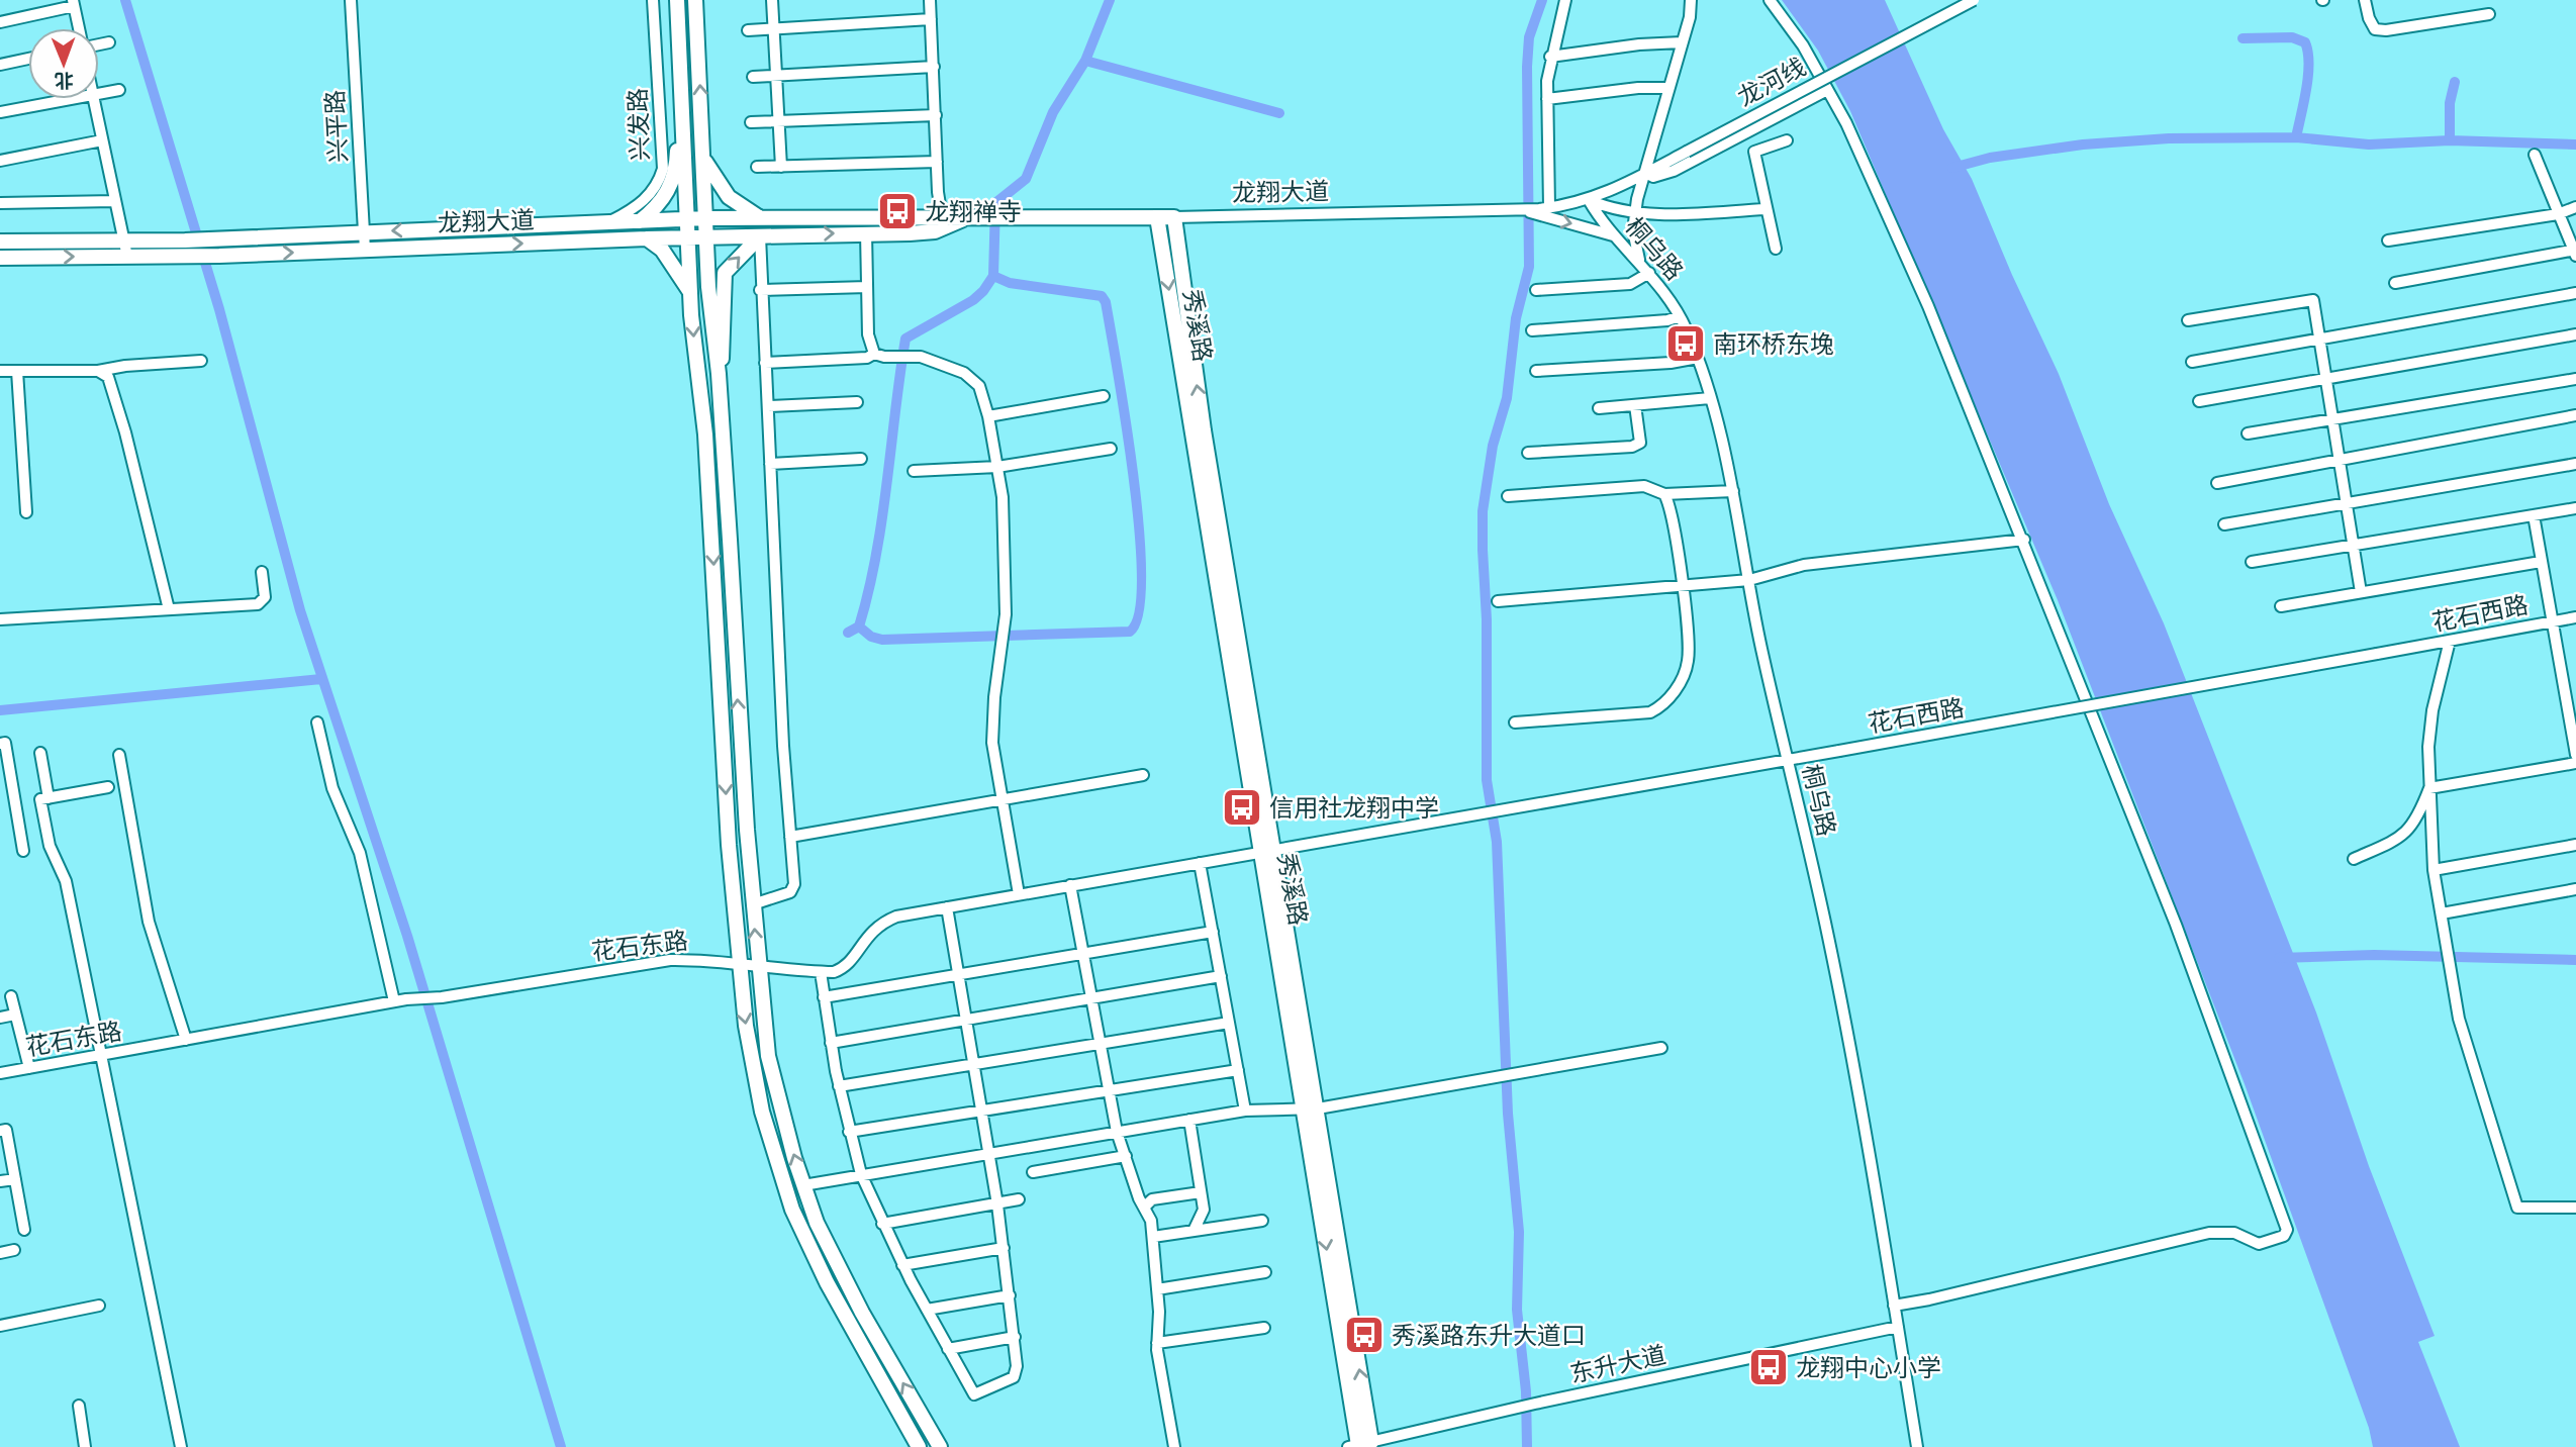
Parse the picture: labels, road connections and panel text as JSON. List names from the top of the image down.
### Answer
{
  "streets": {
    "main road": ["龙翔大道", "秀溪路"],
    "street": [
      "龙河线",
      "兴发路",
      "兴平路",
      "桐乌路",
      "花石西路",
      "花石东路",
      "东升大道"
    ]
  },
  "crossings": [
    ["龙河线", "龙翔大道"],
    ["龙河线", "桐乌路"],
    ["兴发路", "龙翔大道"],
    ["兴平路", "龙翔大道"],
    ["龙翔大道", "桐乌路"],
    ["龙翔大道", "秀溪路"],
    ["桐乌路", "花石西路"],
    ["桐乌路", "东升大道"],
    ["秀溪路", "花石西路"],
    ["秀溪路", "花石东路"],
    ["秀溪路", "东升大道"],
    ["花石西路", "花石东路"]
  ],
  "places": {
    "bus stop": [
      "龙翔禅寺",
      "南环桥东堍",
      "信用社龙翔中学",
      "秀溪路东升大道口",
      "龙翔中心小学"
    ]
  },
  "north": "bottom"
}
